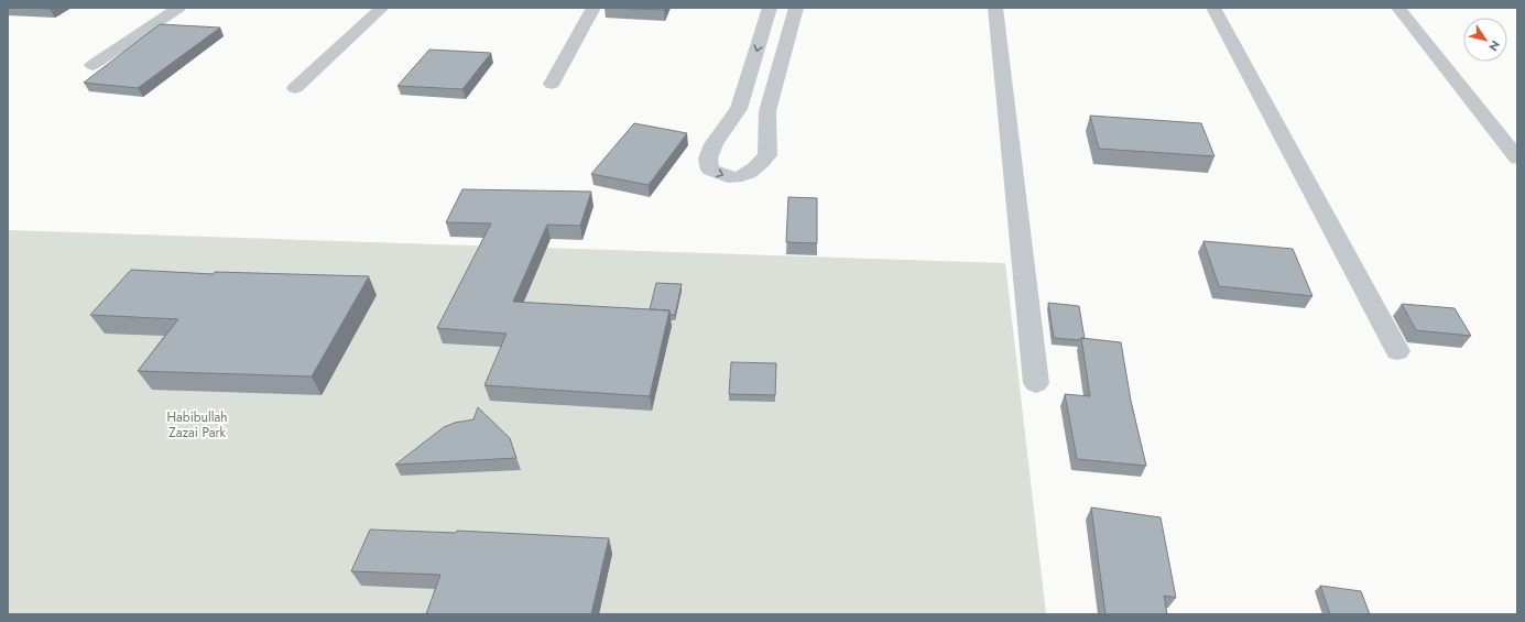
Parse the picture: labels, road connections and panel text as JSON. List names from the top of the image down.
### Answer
{
  "parks": ["Habibullah Zazai Park"],
  "north": "bottom right"
}
